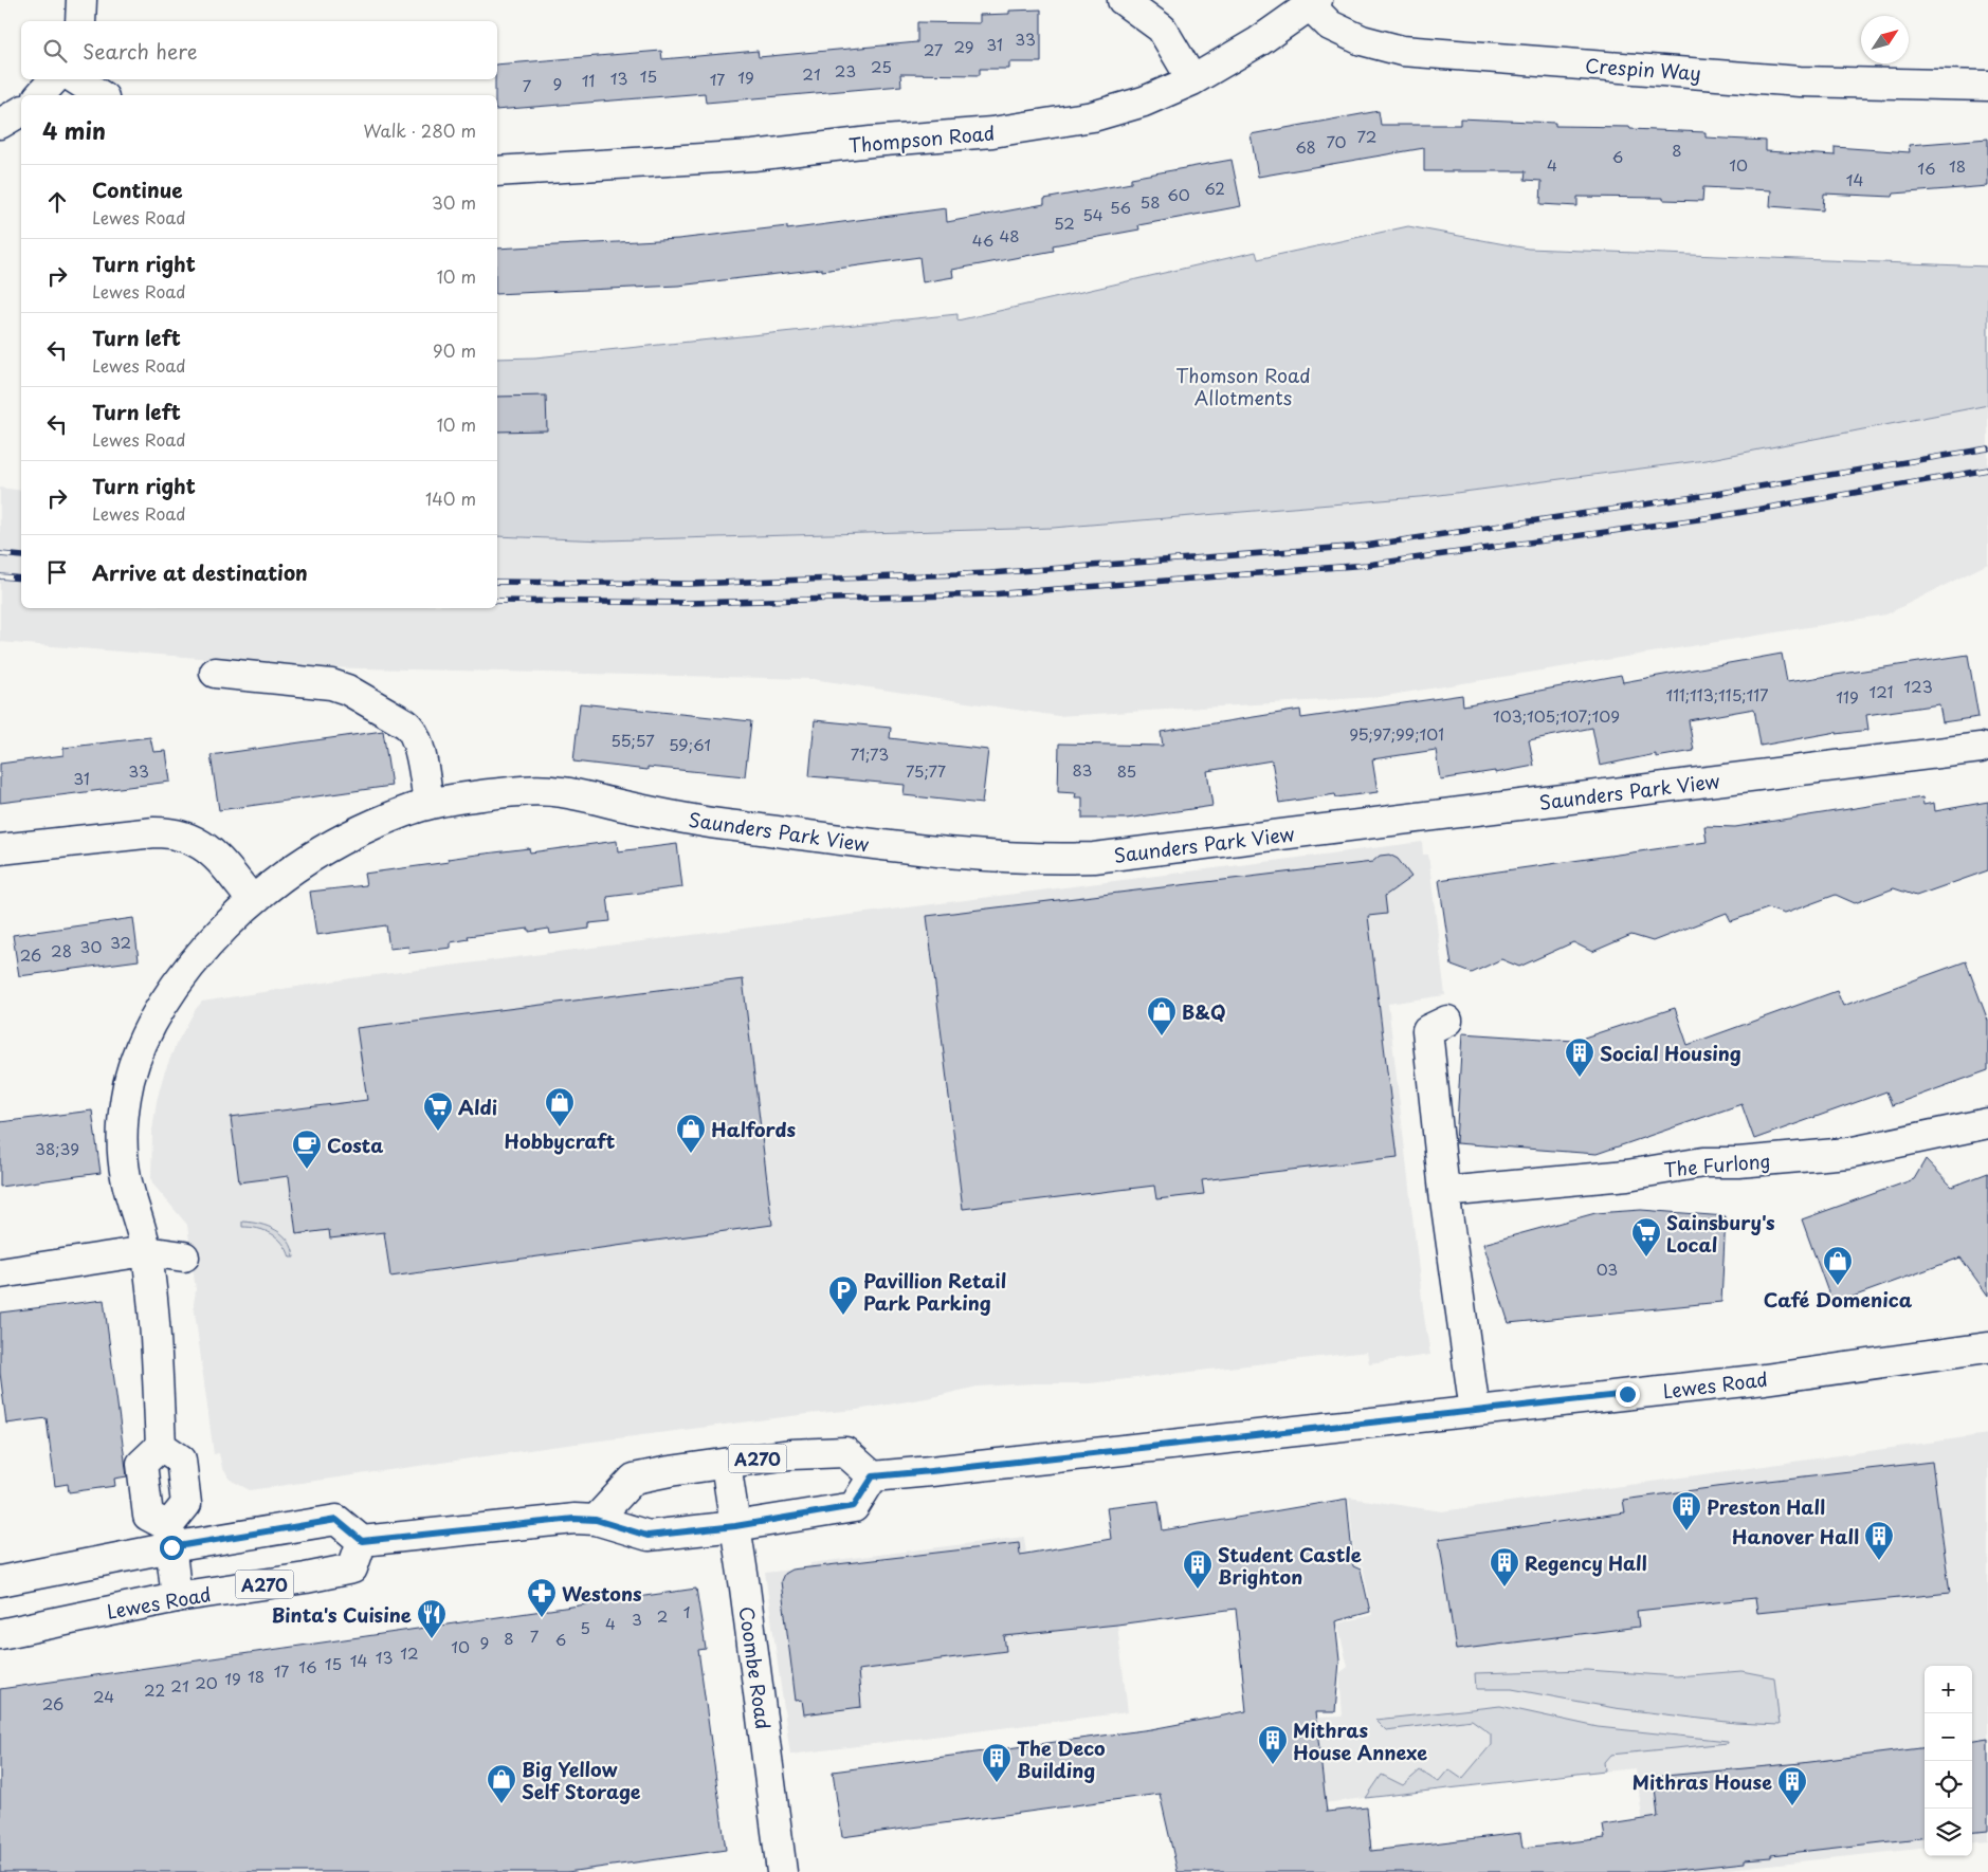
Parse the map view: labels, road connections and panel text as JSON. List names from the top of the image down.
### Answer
{
  "streets": {
    "street": [
      "Crespin Way",
      "Thompson Road",
      "Saunders Park View",
      "The Furlong",
      "Lewes Road",
      "A270",
      "Coombe Road"
    ]
  },
  "crossings": [
    ["Crespin Way", "Thompson Road"],
    ["Lewes Road", "A270"],
    ["A270", "Coombe Road"]
  ],
  "parks": ["Thomson Road Allotments"],
  "places": {
    "shop": [
      "B&Q",
      "Hobbycraft",
      "Halfords",
      "Café Domenica",
      "Big Yellow Self Storage"
    ],
    "building": [
      "Social Housing",
      "Preston Hall",
      "Hanover Hall",
      "Regency Hall",
      "Student Castle Brighton",
      "Mithras House Annexe",
      "The Deco Building",
      "Mithras House"
    ],
    "supermarket": ["Aldi", "Sainsbury's Local"],
    "cafe": ["Costa"],
    "parking": ["Pavillion Retail Park Parking"],
    "pharmacy": ["Westons"],
    "restaurant": ["Binta's Cuisine"]
  },
  "house_numbers": [
    "33",
    "31",
    "29",
    "27",
    "25",
    "23",
    "21",
    "15",
    "19",
    "13",
    "17",
    "11",
    "9",
    "7",
    "72",
    "70",
    "68",
    "8",
    "6",
    "4",
    "10",
    "18",
    "16",
    "14",
    "62",
    "60",
    "58",
    "56",
    "54",
    "52",
    "48",
    "46",
    "123",
    "121",
    "111;113;115;117",
    "119",
    "103;105;107;109",
    "95;97;99;101",
    "55;57",
    "59;61",
    "71;73",
    "83",
    "33",
    "75;77",
    "85",
    "31",
    "32",
    "30",
    "28",
    "26",
    "38;39",
    "03",
    "1",
    "2",
    "3",
    "4",
    "5",
    "7",
    "8",
    "6",
    "9",
    "10",
    "12",
    "13",
    "14",
    "15",
    "16",
    "17",
    "18",
    "19",
    "20",
    "21",
    "22",
    "24",
    "26"
  ],
  "north": "top right",
  "page": {
    "search": "Search here",
    "heading": ["4 min", "Walk · 280 m"],
    "list": [
      ["Continue", "Lewes Road", "30 m"],
      ["Turn right", "Lewes Road", "10 m"],
      ["Turn left", "Lewes Road", "90 m"],
      ["Turn left", "Lewes Road", "10 m"],
      ["Turn right", "Lewes Road", "140 m"],
      "Arrive at destination"
    ],
    "map_buttons": ["+", "−"]
  }
}
